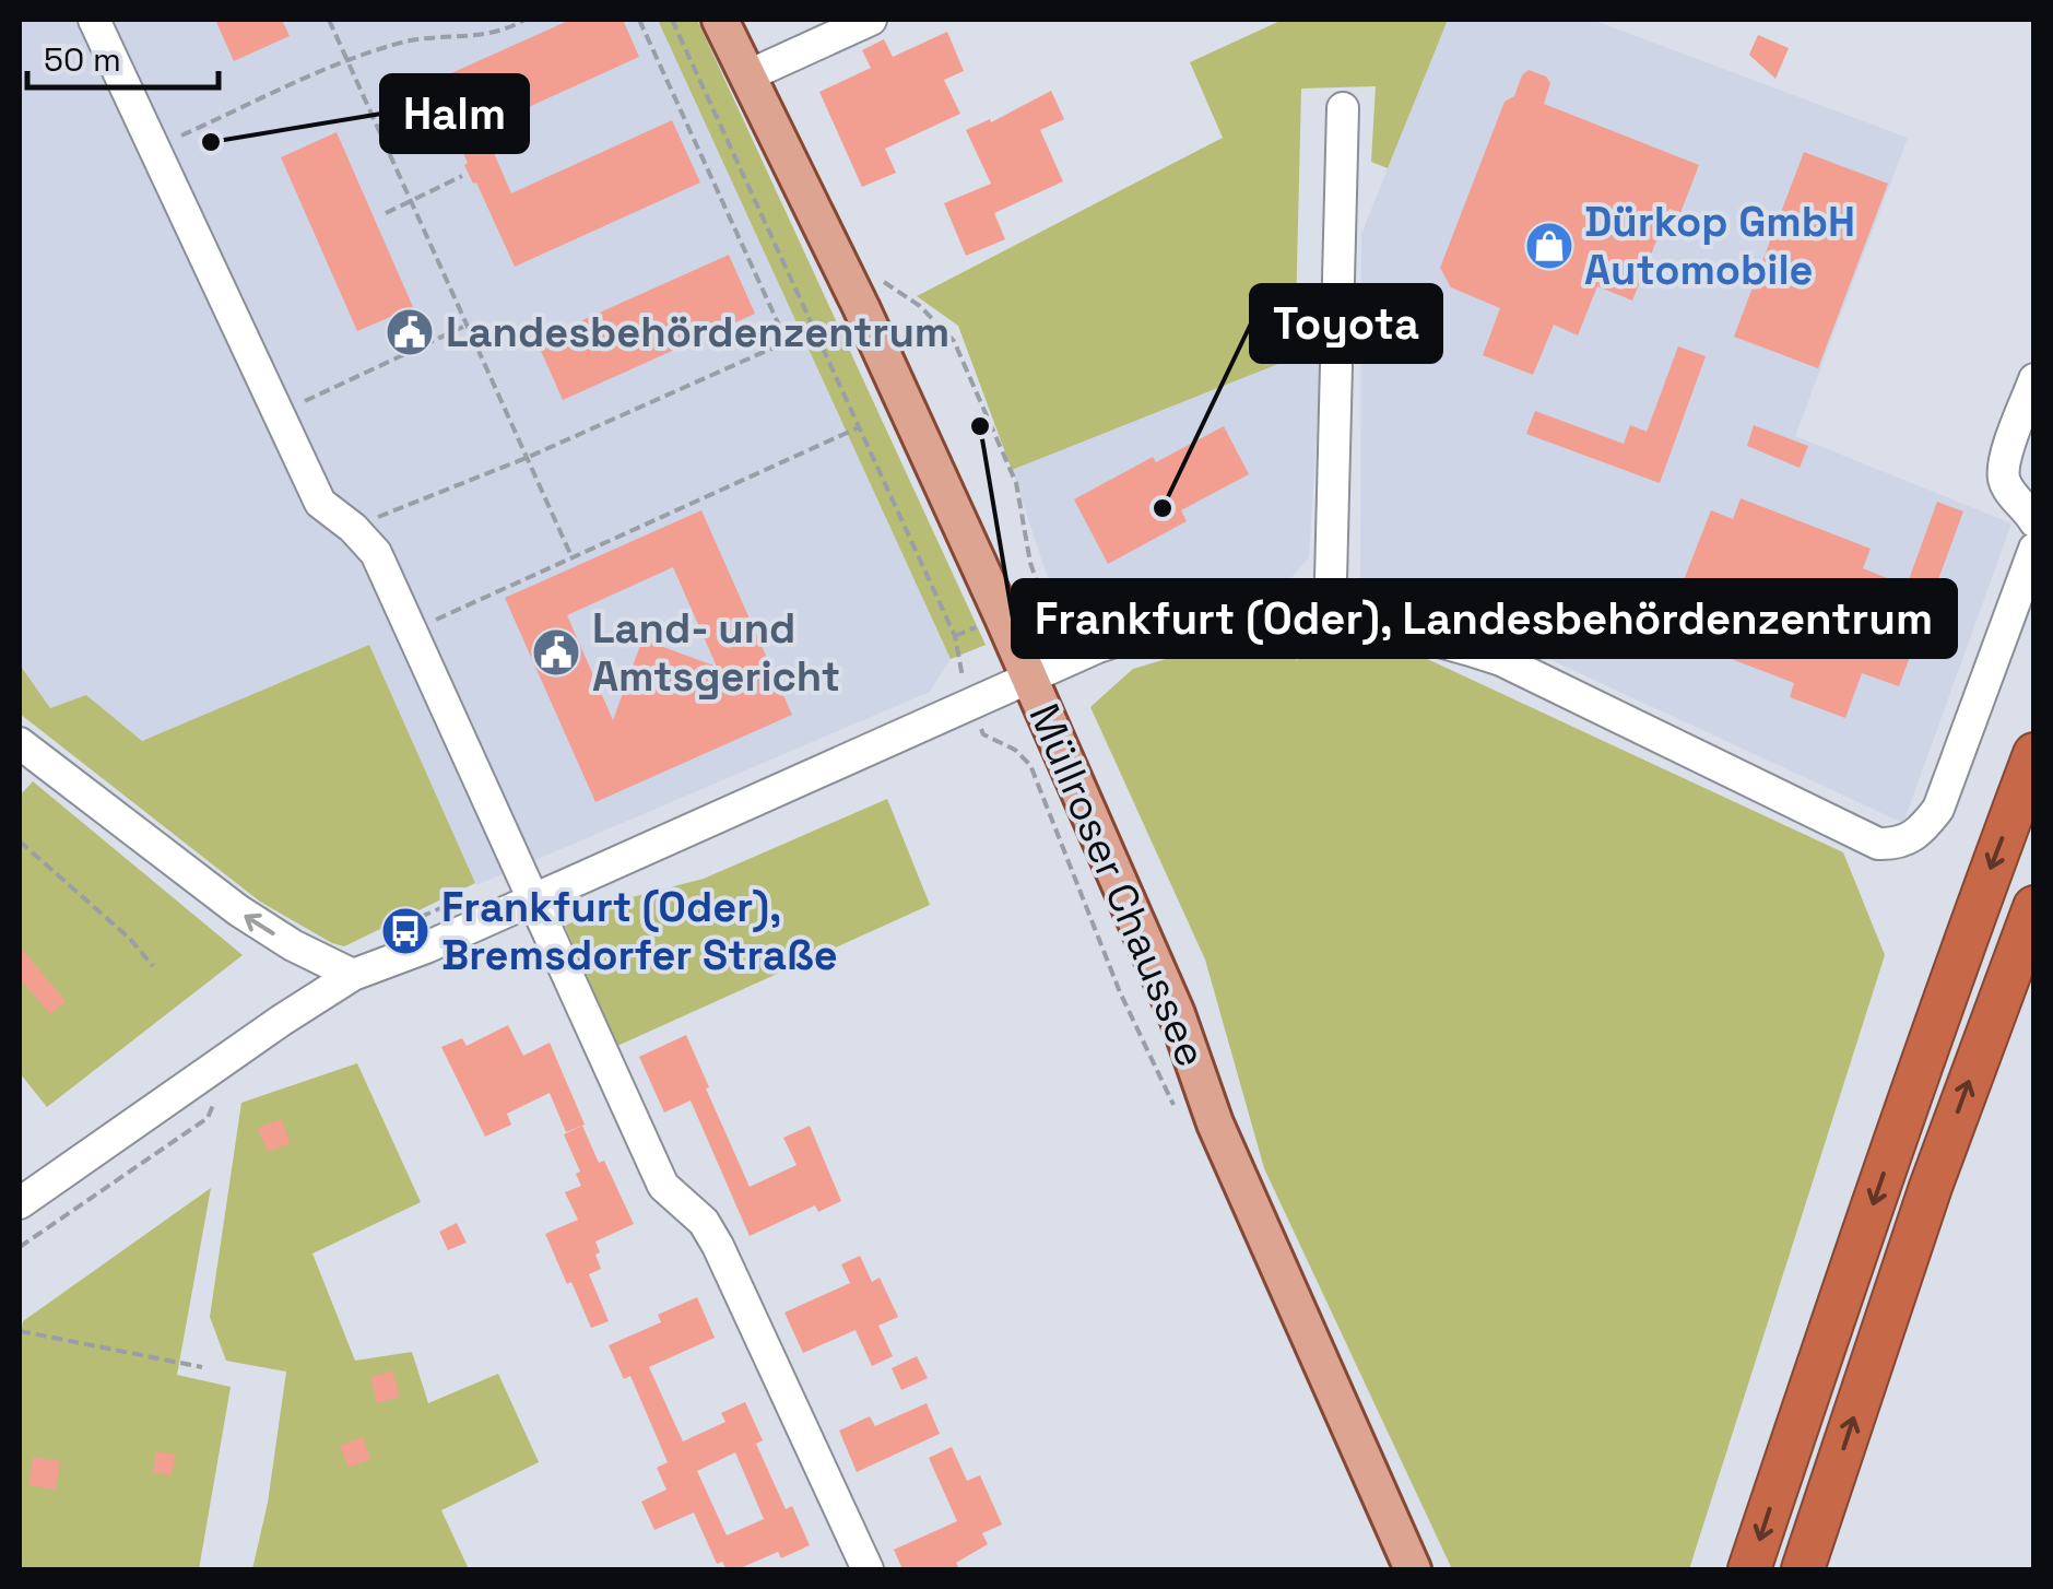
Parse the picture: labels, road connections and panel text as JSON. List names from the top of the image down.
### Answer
{
  "streets": {
    "main road": ["Müllroser Chaussee"]
  },
  "places": {
    "other": ["Halm", "Frankfurt (Oder), Landesbehördenzentrum", "Toyota"],
    "shop": ["Dürkop GmbH Automobile"],
    "public building": ["Landesbehördenzentrum", "Land- und Amtsgericht"],
    "bus stop": ["Frankfurt (Oder), Bremsdorfer Straße"]
  },
  "scale_bar": "50 m"
}
